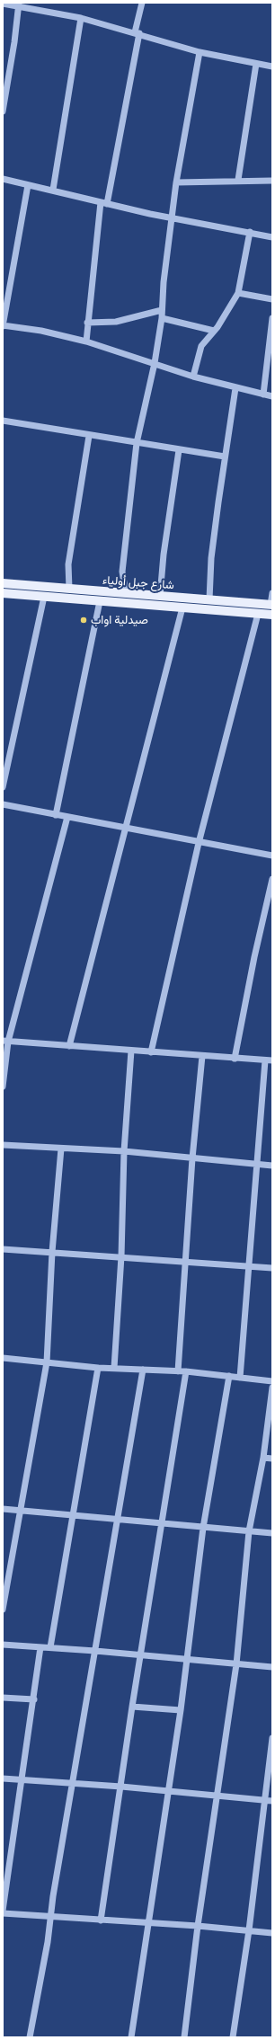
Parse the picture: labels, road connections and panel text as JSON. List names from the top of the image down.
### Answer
{
  "streets": {
    "main road": ["شارع جبل أولياء"]
  },
  "places": ["صيدلية اواب"]
}
